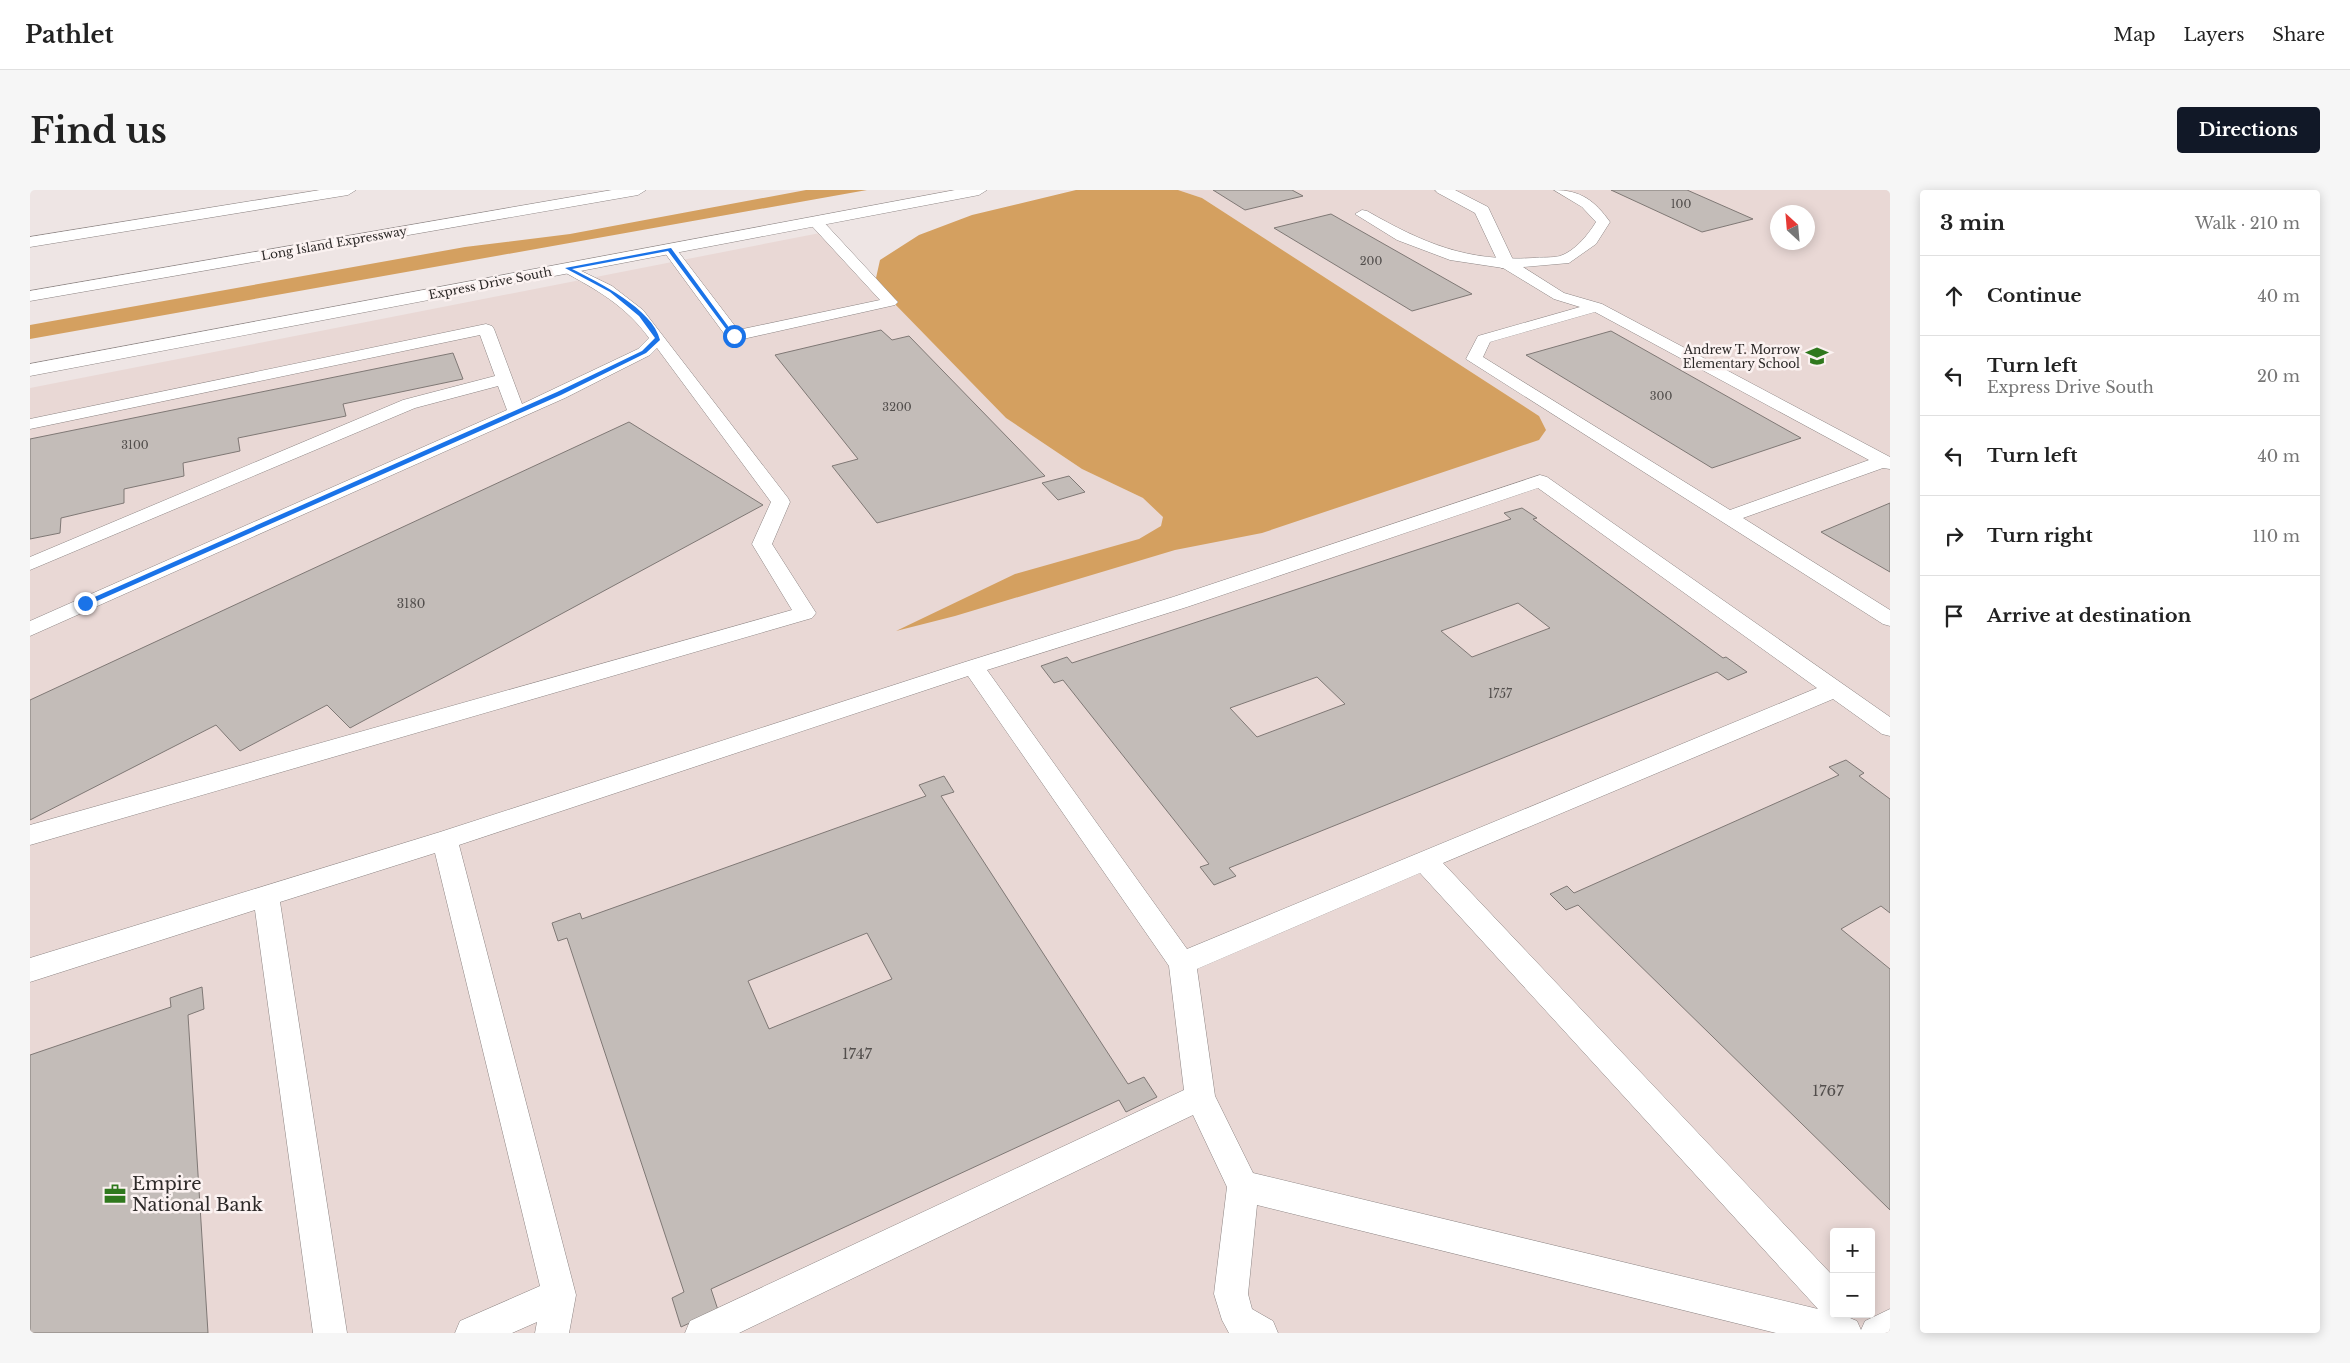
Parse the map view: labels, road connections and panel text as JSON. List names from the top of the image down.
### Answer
{
  "streets": {
    "main road": ["Long Island Expressway", "Express Drive South"]
  },
  "places": {
    "school or university": ["Andrew T. Morrow Elementary School"],
    "office": ["Empire National Bank"]
  },
  "house_numbers": [
    "100",
    "200",
    "300",
    "3200",
    "3100",
    "3180",
    "1757",
    "1747",
    "1767"
  ],
  "north": "top left",
  "page": {
    "header": "Pathlet",
    "nav": ["Map", "Layers", "Share"],
    "buttons": "Directions",
    "title": "Find us",
    "heading": ["3 min", "Walk · 210 m"],
    "list": [
      ["Continue", "40 m"],
      ["Turn left", "Express Drive South", "20 m"],
      ["Turn left", "40 m"],
      ["Turn right", "110 m"],
      "Arrive at destination"
    ],
    "map_buttons": ["+", "−"]
  }
}
